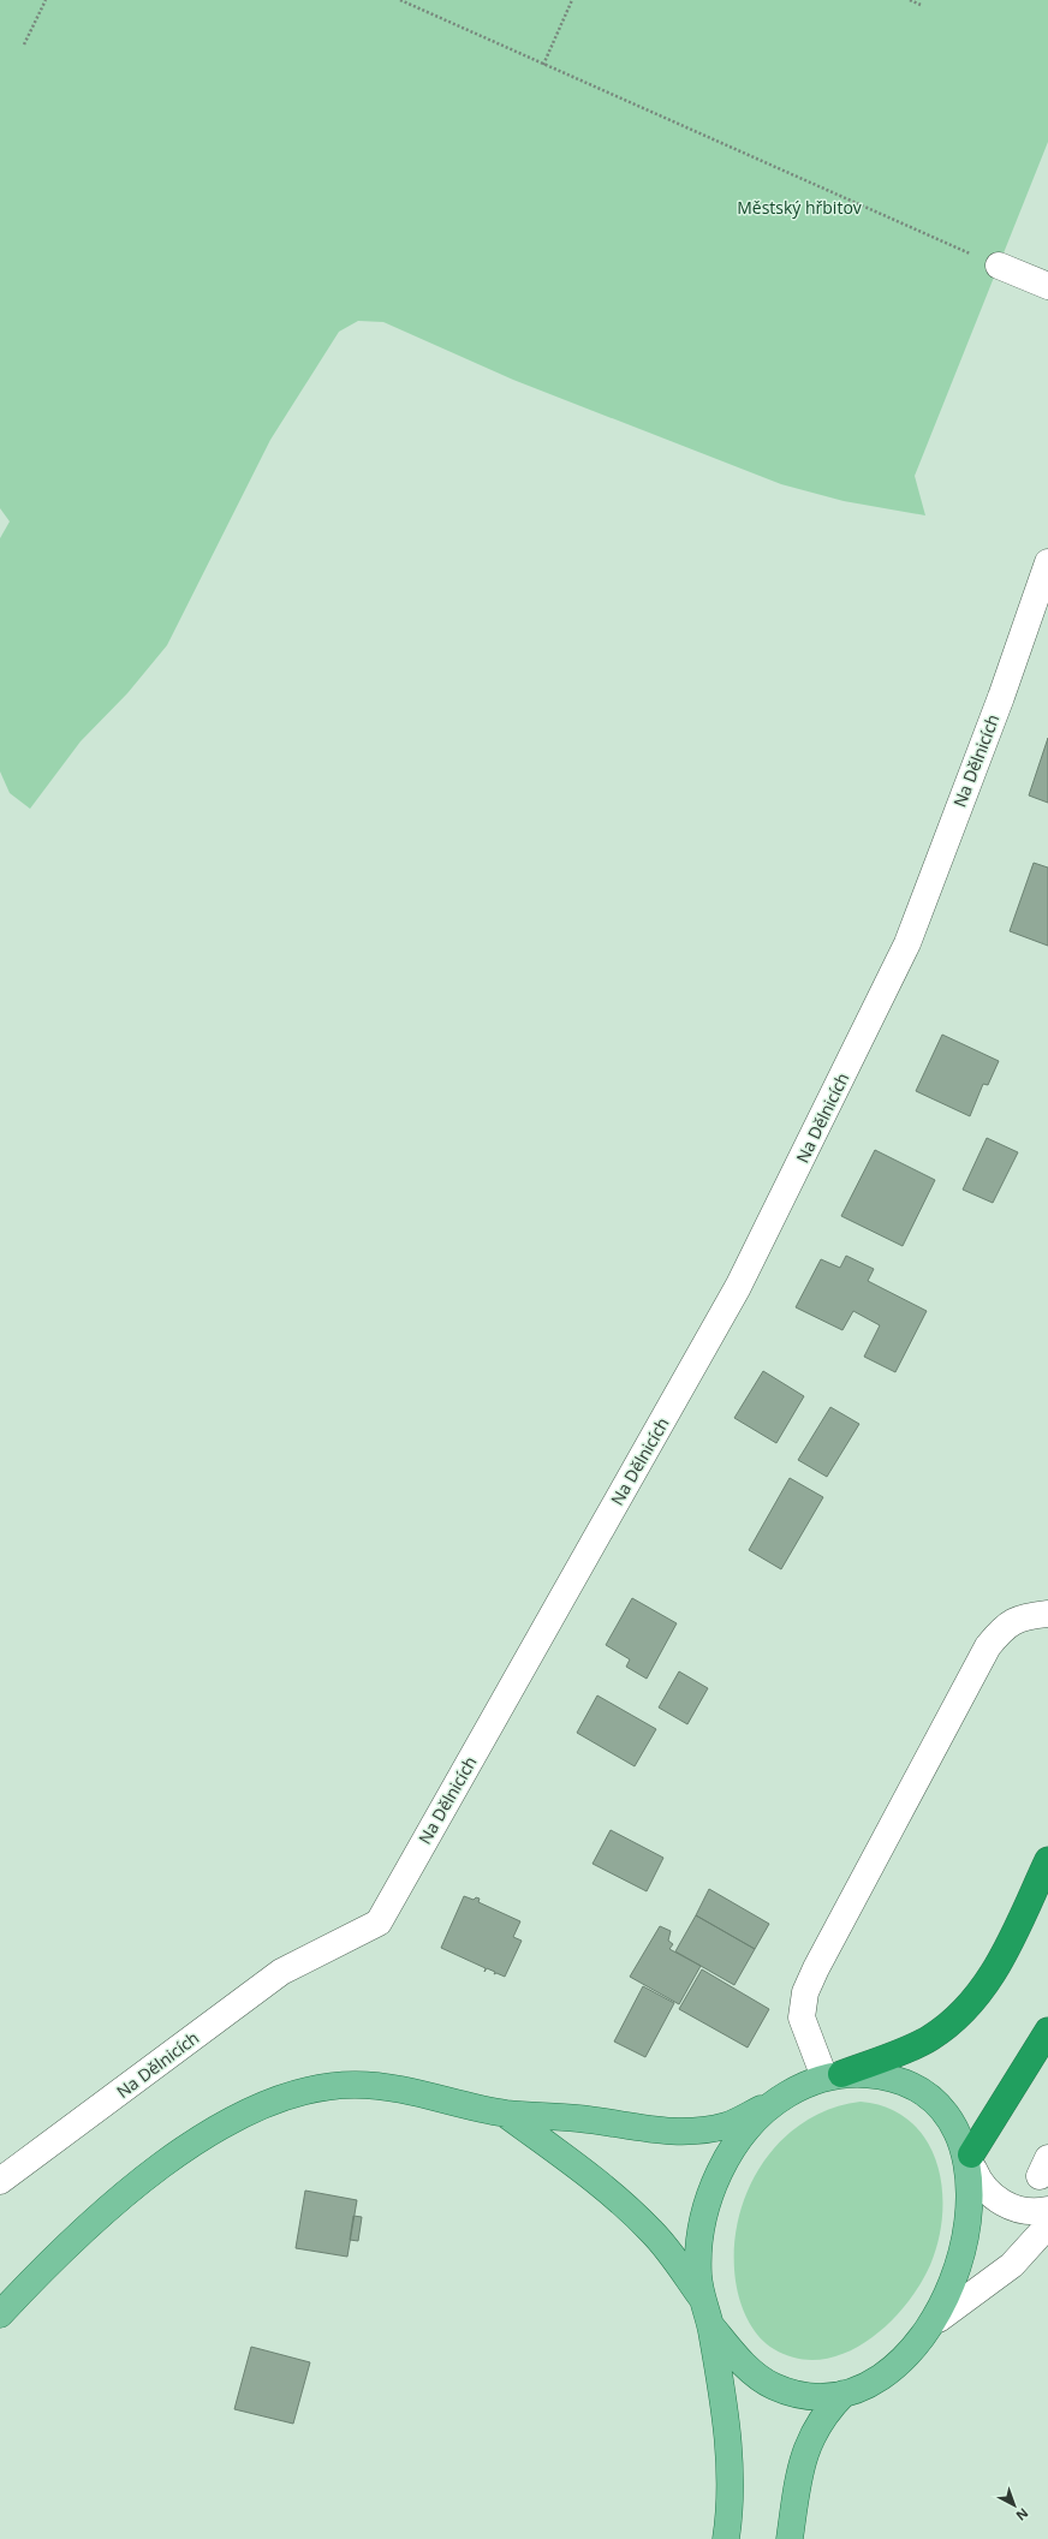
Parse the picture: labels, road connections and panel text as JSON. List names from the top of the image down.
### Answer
{
  "streets": {
    "street": ["Na Dělnicích"]
  },
  "parks": ["Městský hřbitov"],
  "north": "bottom right"
}
